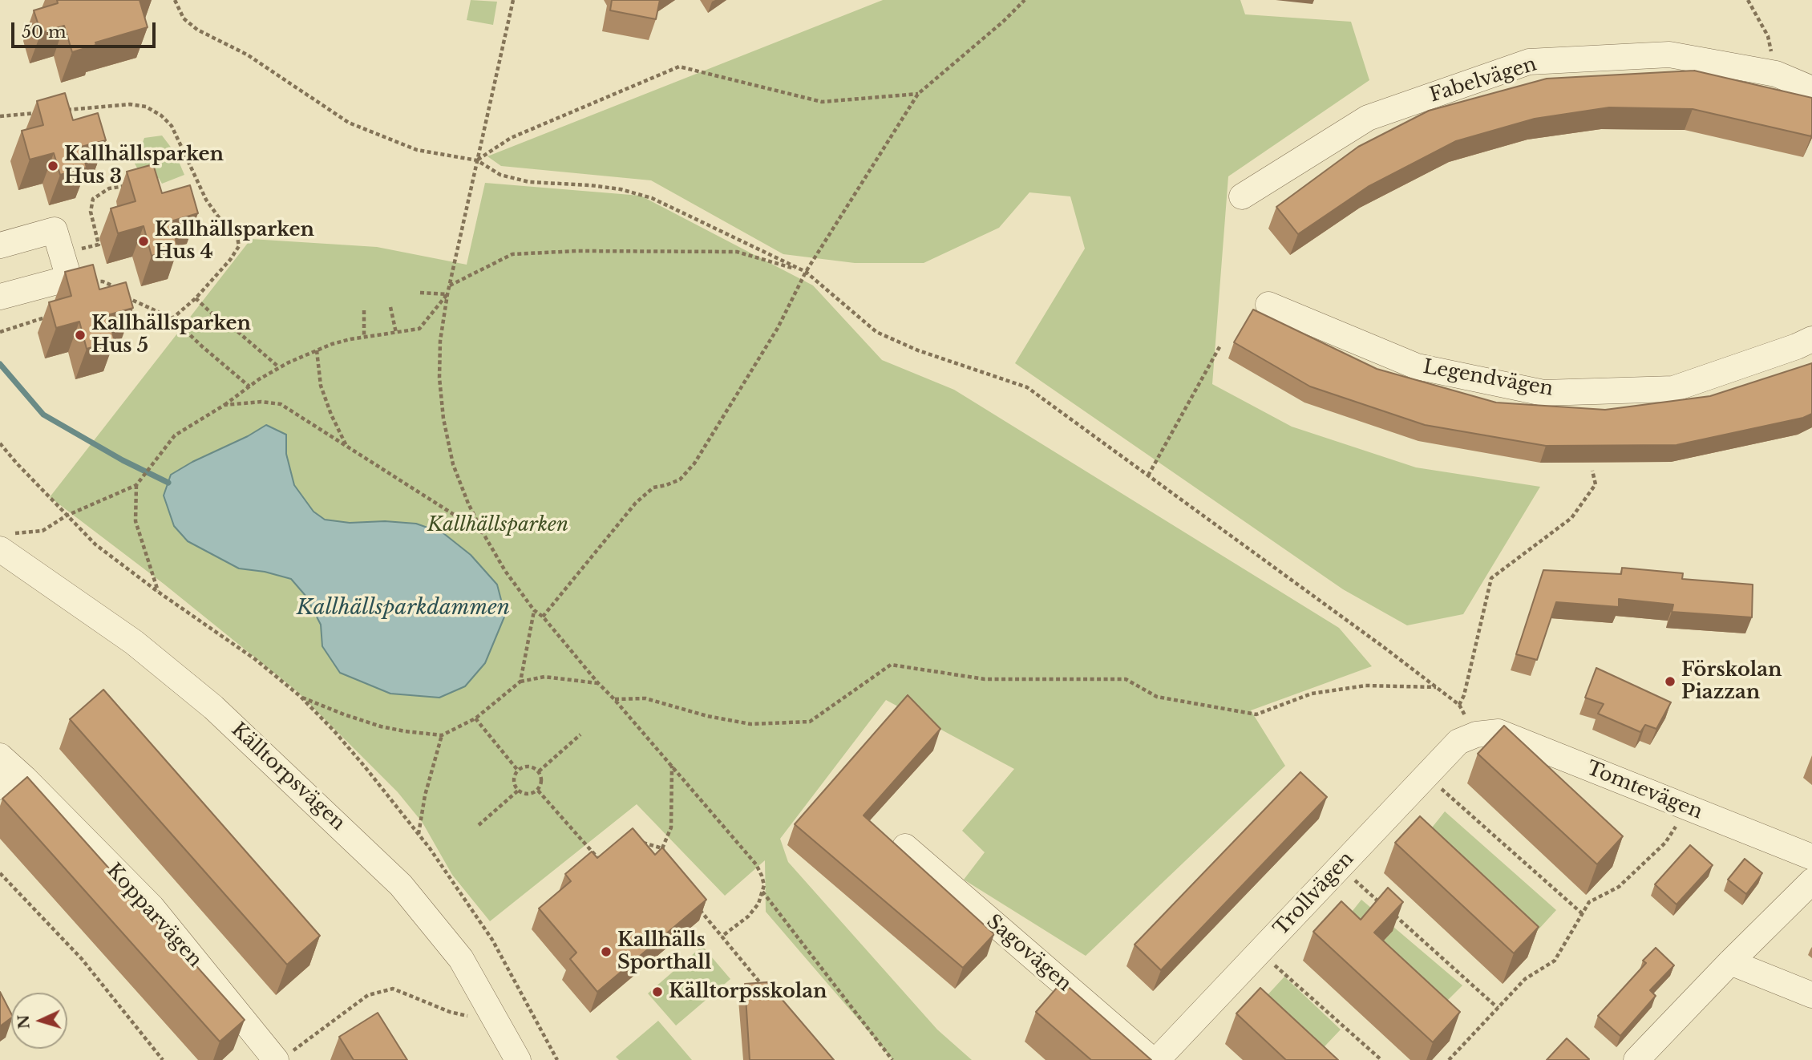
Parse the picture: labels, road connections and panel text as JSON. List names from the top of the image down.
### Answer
{
  "streets": {
    "street": [
      "Fabelvägen",
      "Legendvägen",
      "Källtorpsvägen",
      "Tomtevägen",
      "Trollvägen",
      "Kopparvägen",
      "Sagovägen"
    ]
  },
  "crossings": [
    ["Tomtevägen", "Trollvägen"]
  ],
  "water": ["Kallhällsparkdammen"],
  "parks": ["Kallhällsparken"],
  "places": [
    "Kallhällsparken Hus 3",
    "Kallhällsparken Hus 4",
    "Kallhällsparken Hus 5",
    "Förskolan Piazzan",
    "Kallhälls Sporthall",
    "Källtorpsskolan"
  ],
  "scale_bar": "50 m",
  "north": "left"
}
